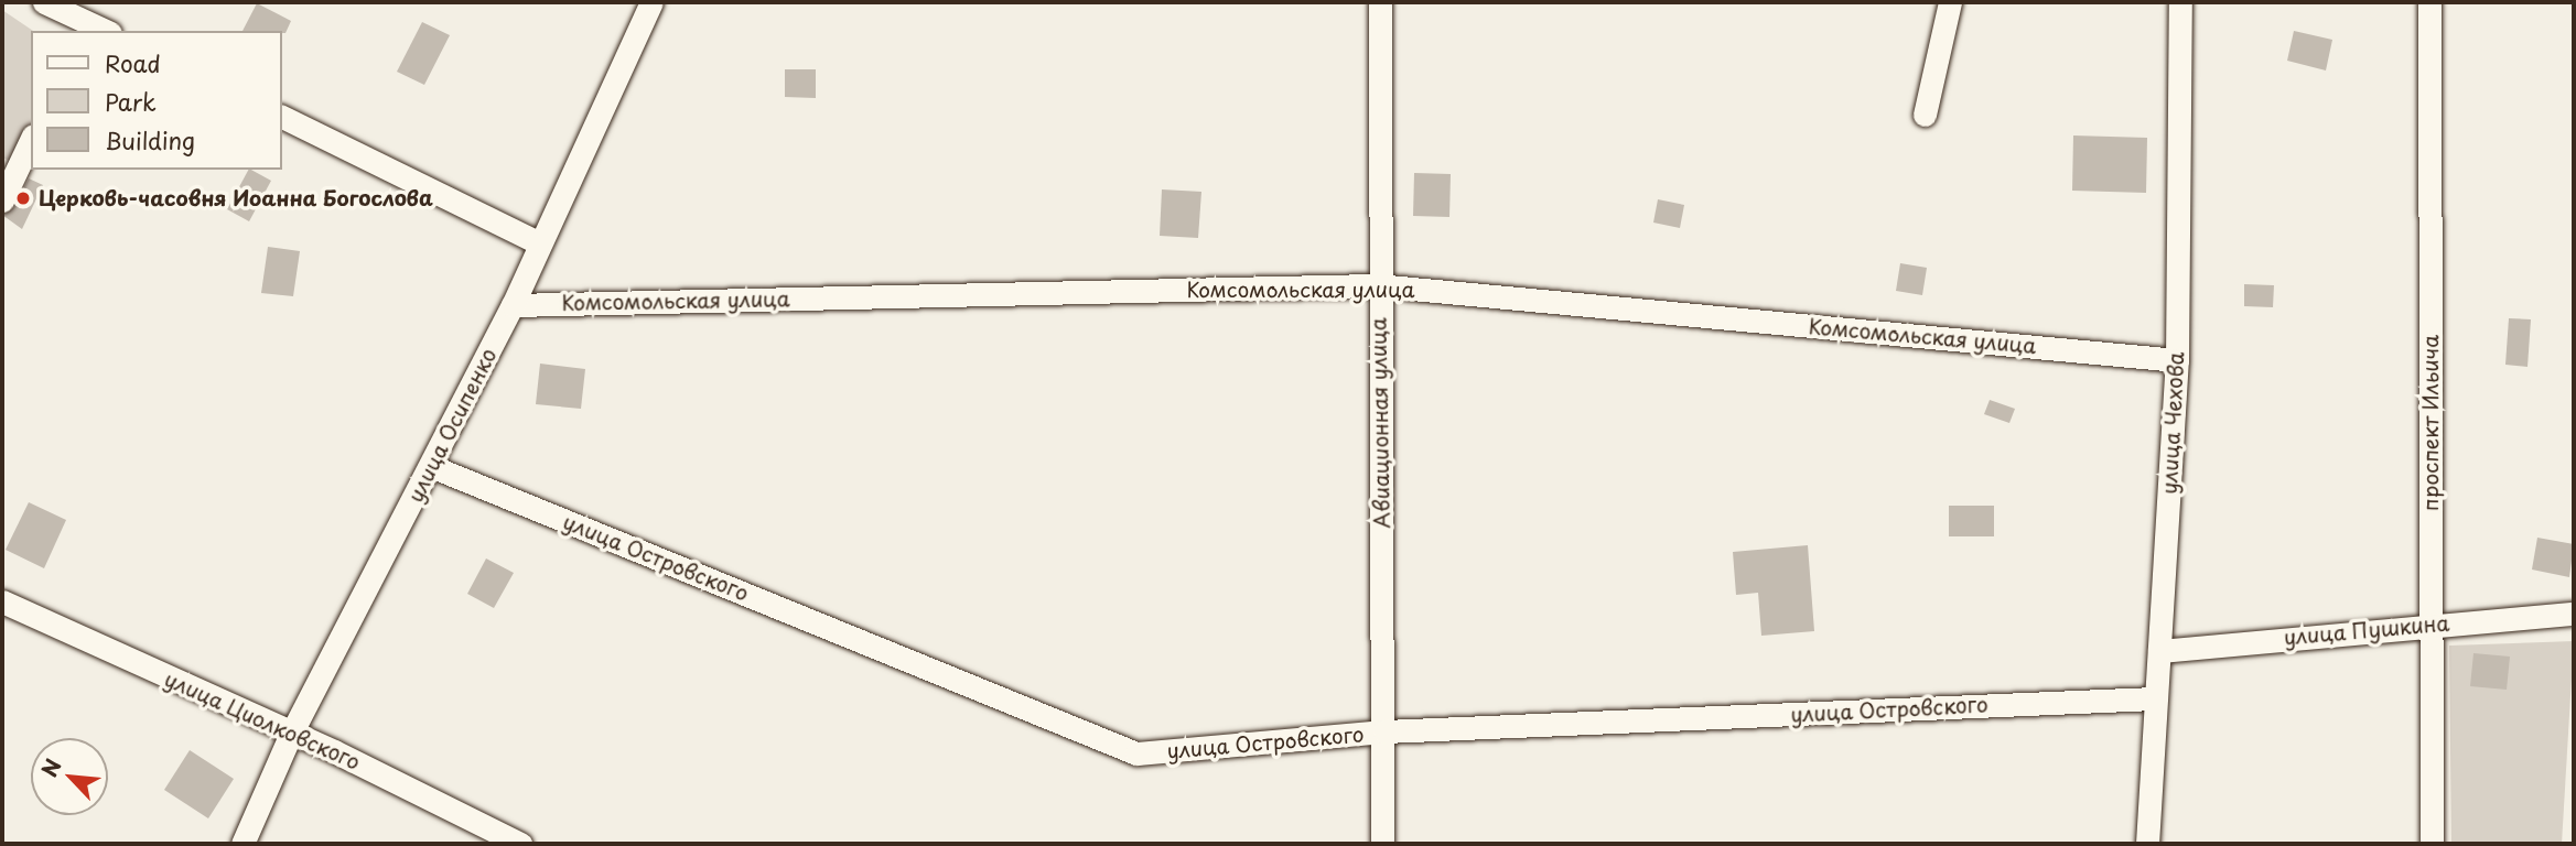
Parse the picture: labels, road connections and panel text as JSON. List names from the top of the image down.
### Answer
{
  "streets": {
    "street": [
      "Комсомольская улица",
      "Авиационная улица",
      "улица Чехова",
      "проспект Ильича",
      "улица Осипенко",
      "улица Островского",
      "улица Пушкина",
      "улица Циолковского"
    ]
  },
  "crossings": [
    ["Комсомольская улица", "Авиационная улица"],
    ["Комсомольская улица", "улица Чехова"],
    ["Комсомольская улица", "улица Осипенко"],
    ["Авиационная улица", "улица Островского"],
    ["улица Чехова", "улица Островского"],
    ["улица Чехова", "улица Пушкина"],
    ["проспект Ильича", "улица Пушкина"],
    ["улица Осипенко", "улица Островского"],
    ["улица Осипенко", "улица Циолковского"]
  ],
  "places": ["Церковь-часовня Иоанна Богослова"],
  "legend": ["Road", "Park", "Building"],
  "north": "top left"
}
